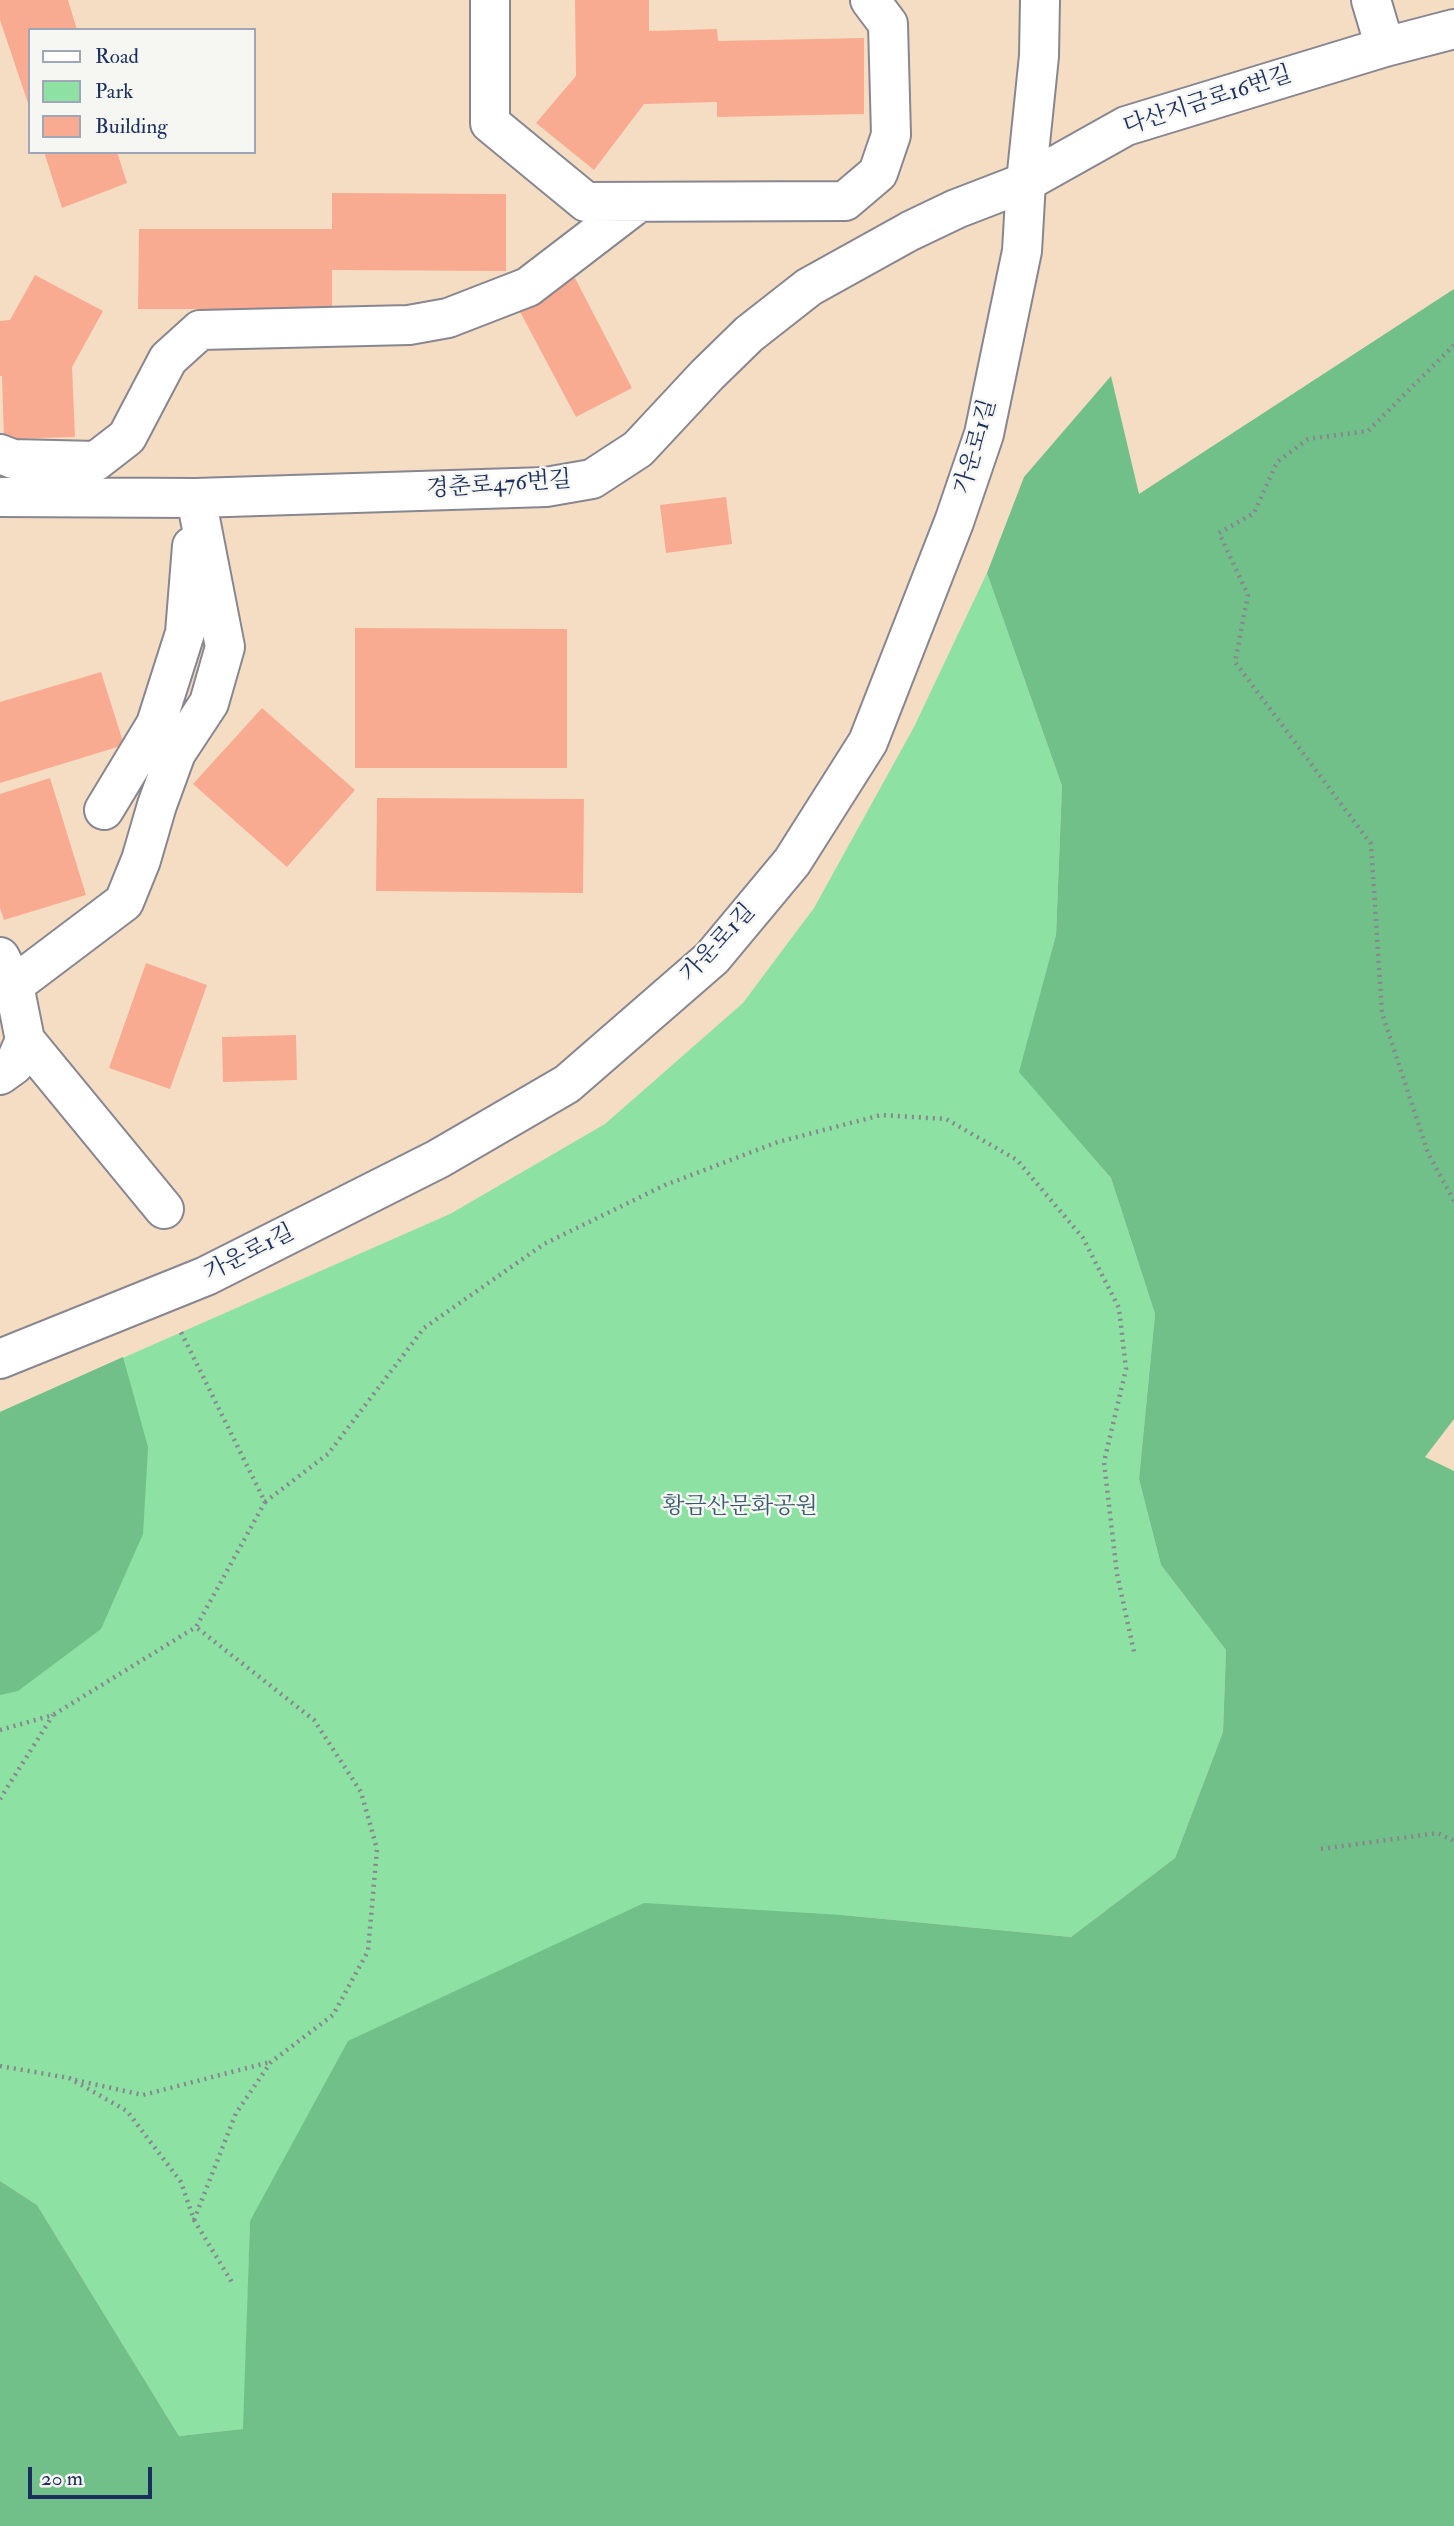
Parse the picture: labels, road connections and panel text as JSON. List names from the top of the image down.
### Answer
{
  "streets": {
    "street": ["다산지금로16번길", "가운로1길", "경춘로476번길"]
  },
  "crossings": [
    ["다산지금로16번길", "가운로1길"],
    ["다산지금로16번길", "경춘로476번길"],
    ["가운로1길", "경춘로476번길"]
  ],
  "parks": ["황금산문화공원"],
  "legend": ["Road", "Park", "Building"],
  "scale_bar": "20 m"
}
